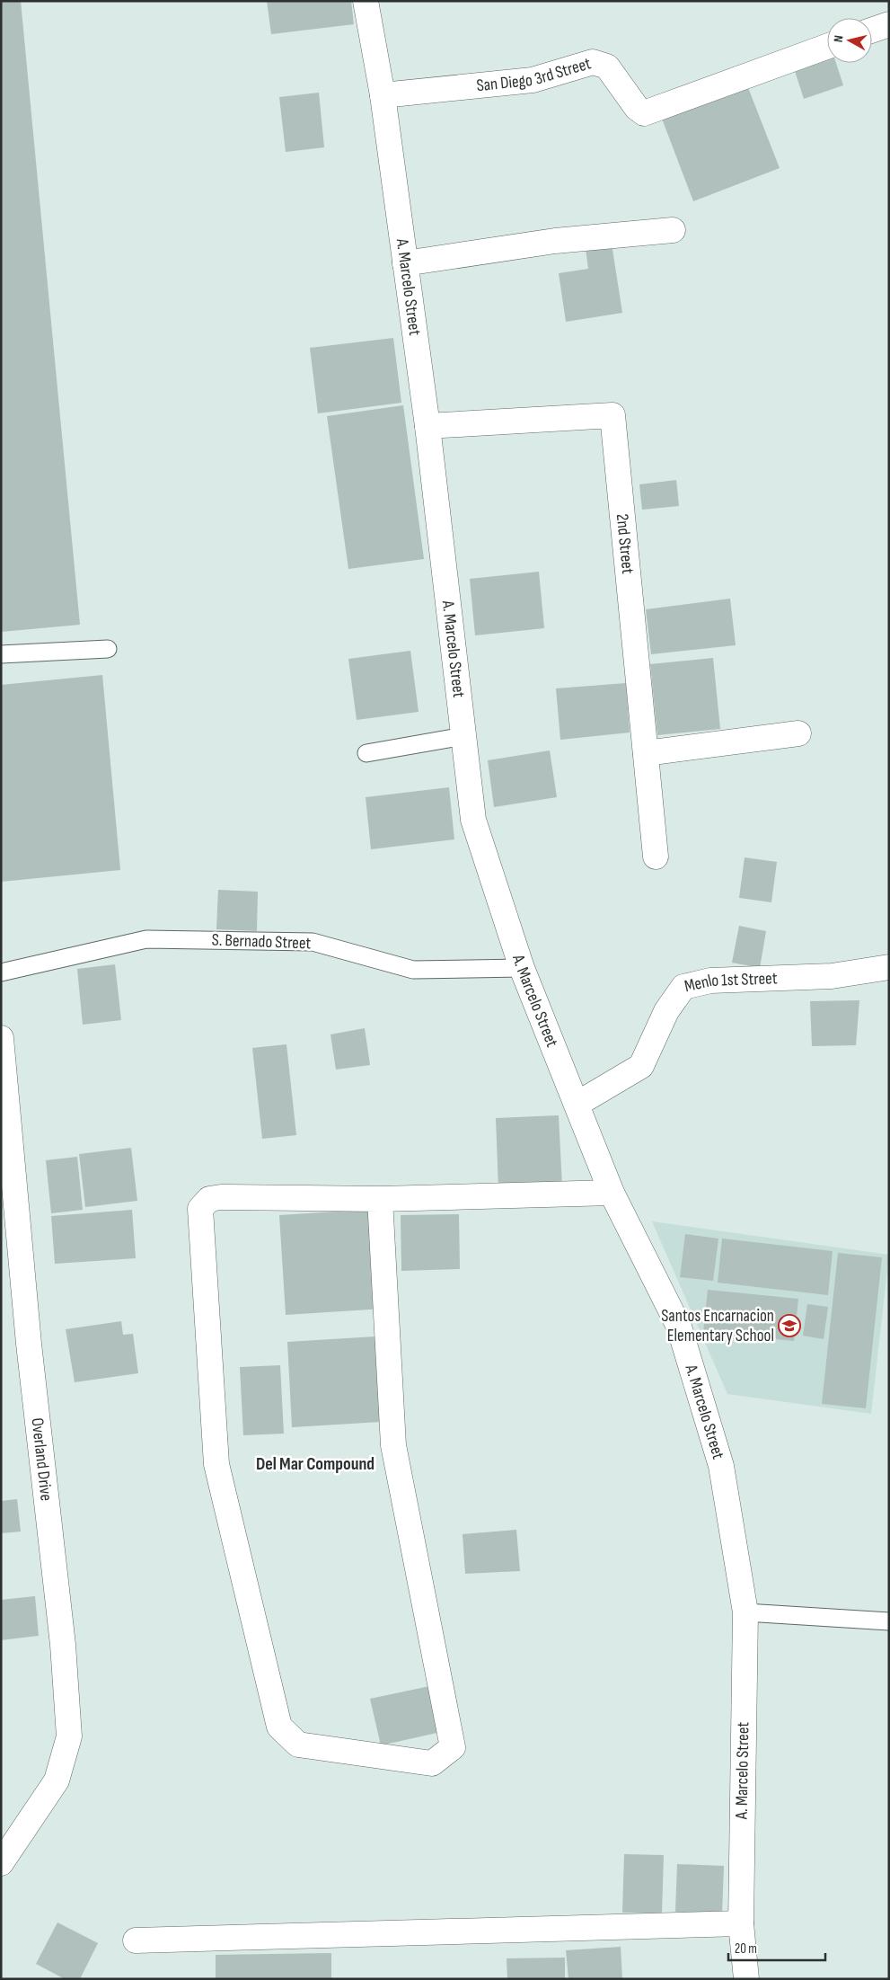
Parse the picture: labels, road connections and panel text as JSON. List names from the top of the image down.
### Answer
{
  "streets": {
    "street": [
      "San Diego 3rd Street",
      "A. Marcelo Street",
      "2nd Street",
      "Menlo 1st Street",
      "Overland Drive"
    ],
    "lane": ["S. Bernado Street"]
  },
  "crossings": [
    ["San Diego 3rd Street", "A. Marcelo Street"],
    ["A. Marcelo Street", "2nd Street"],
    ["A. Marcelo Street", "S. Bernado Street"],
    ["A. Marcelo Street", "Menlo 1st Street"]
  ],
  "districts": ["Del Mar Compound"],
  "places": {
    "school or university": ["Santos Encarnacion Elementary School"]
  },
  "scale_bar": "20 m",
  "north": "left"
}
